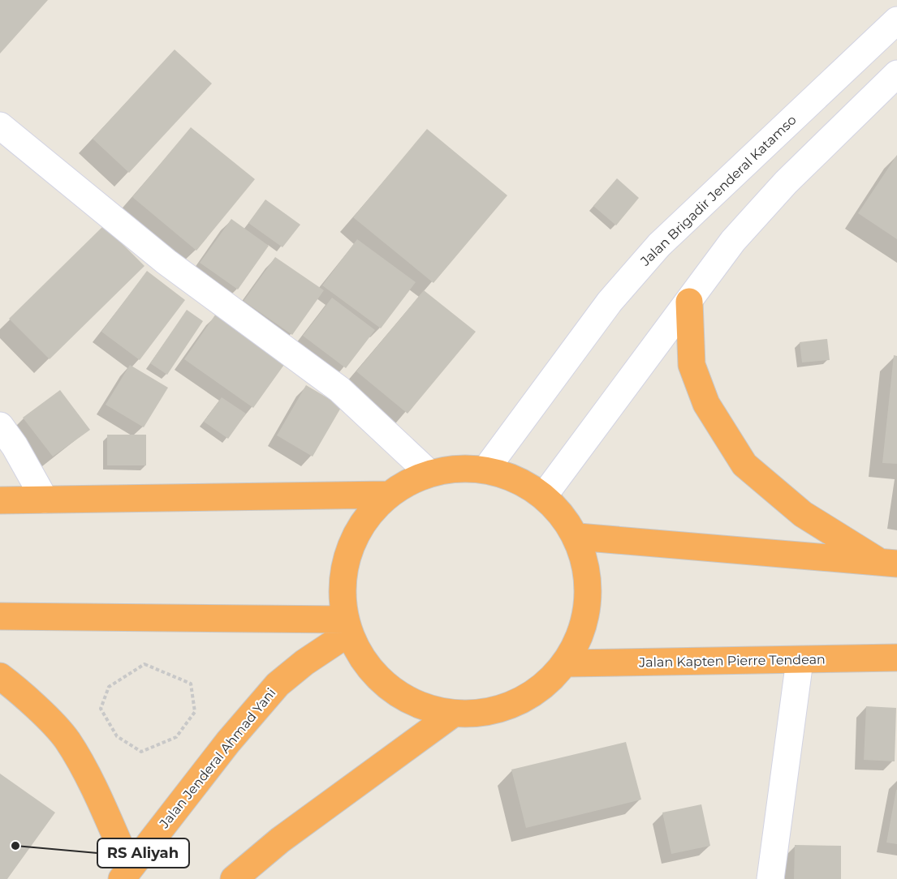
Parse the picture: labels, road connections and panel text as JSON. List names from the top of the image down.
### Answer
{
  "streets": {
    "highway": ["Jalan Kapten Pierre Tendean", "Jalan Jenderal Ahmad Yani"],
    "main road": ["Jalan Brigadir Jenderal Katamso"]
  },
  "places": ["RS Aliyah"]
}
